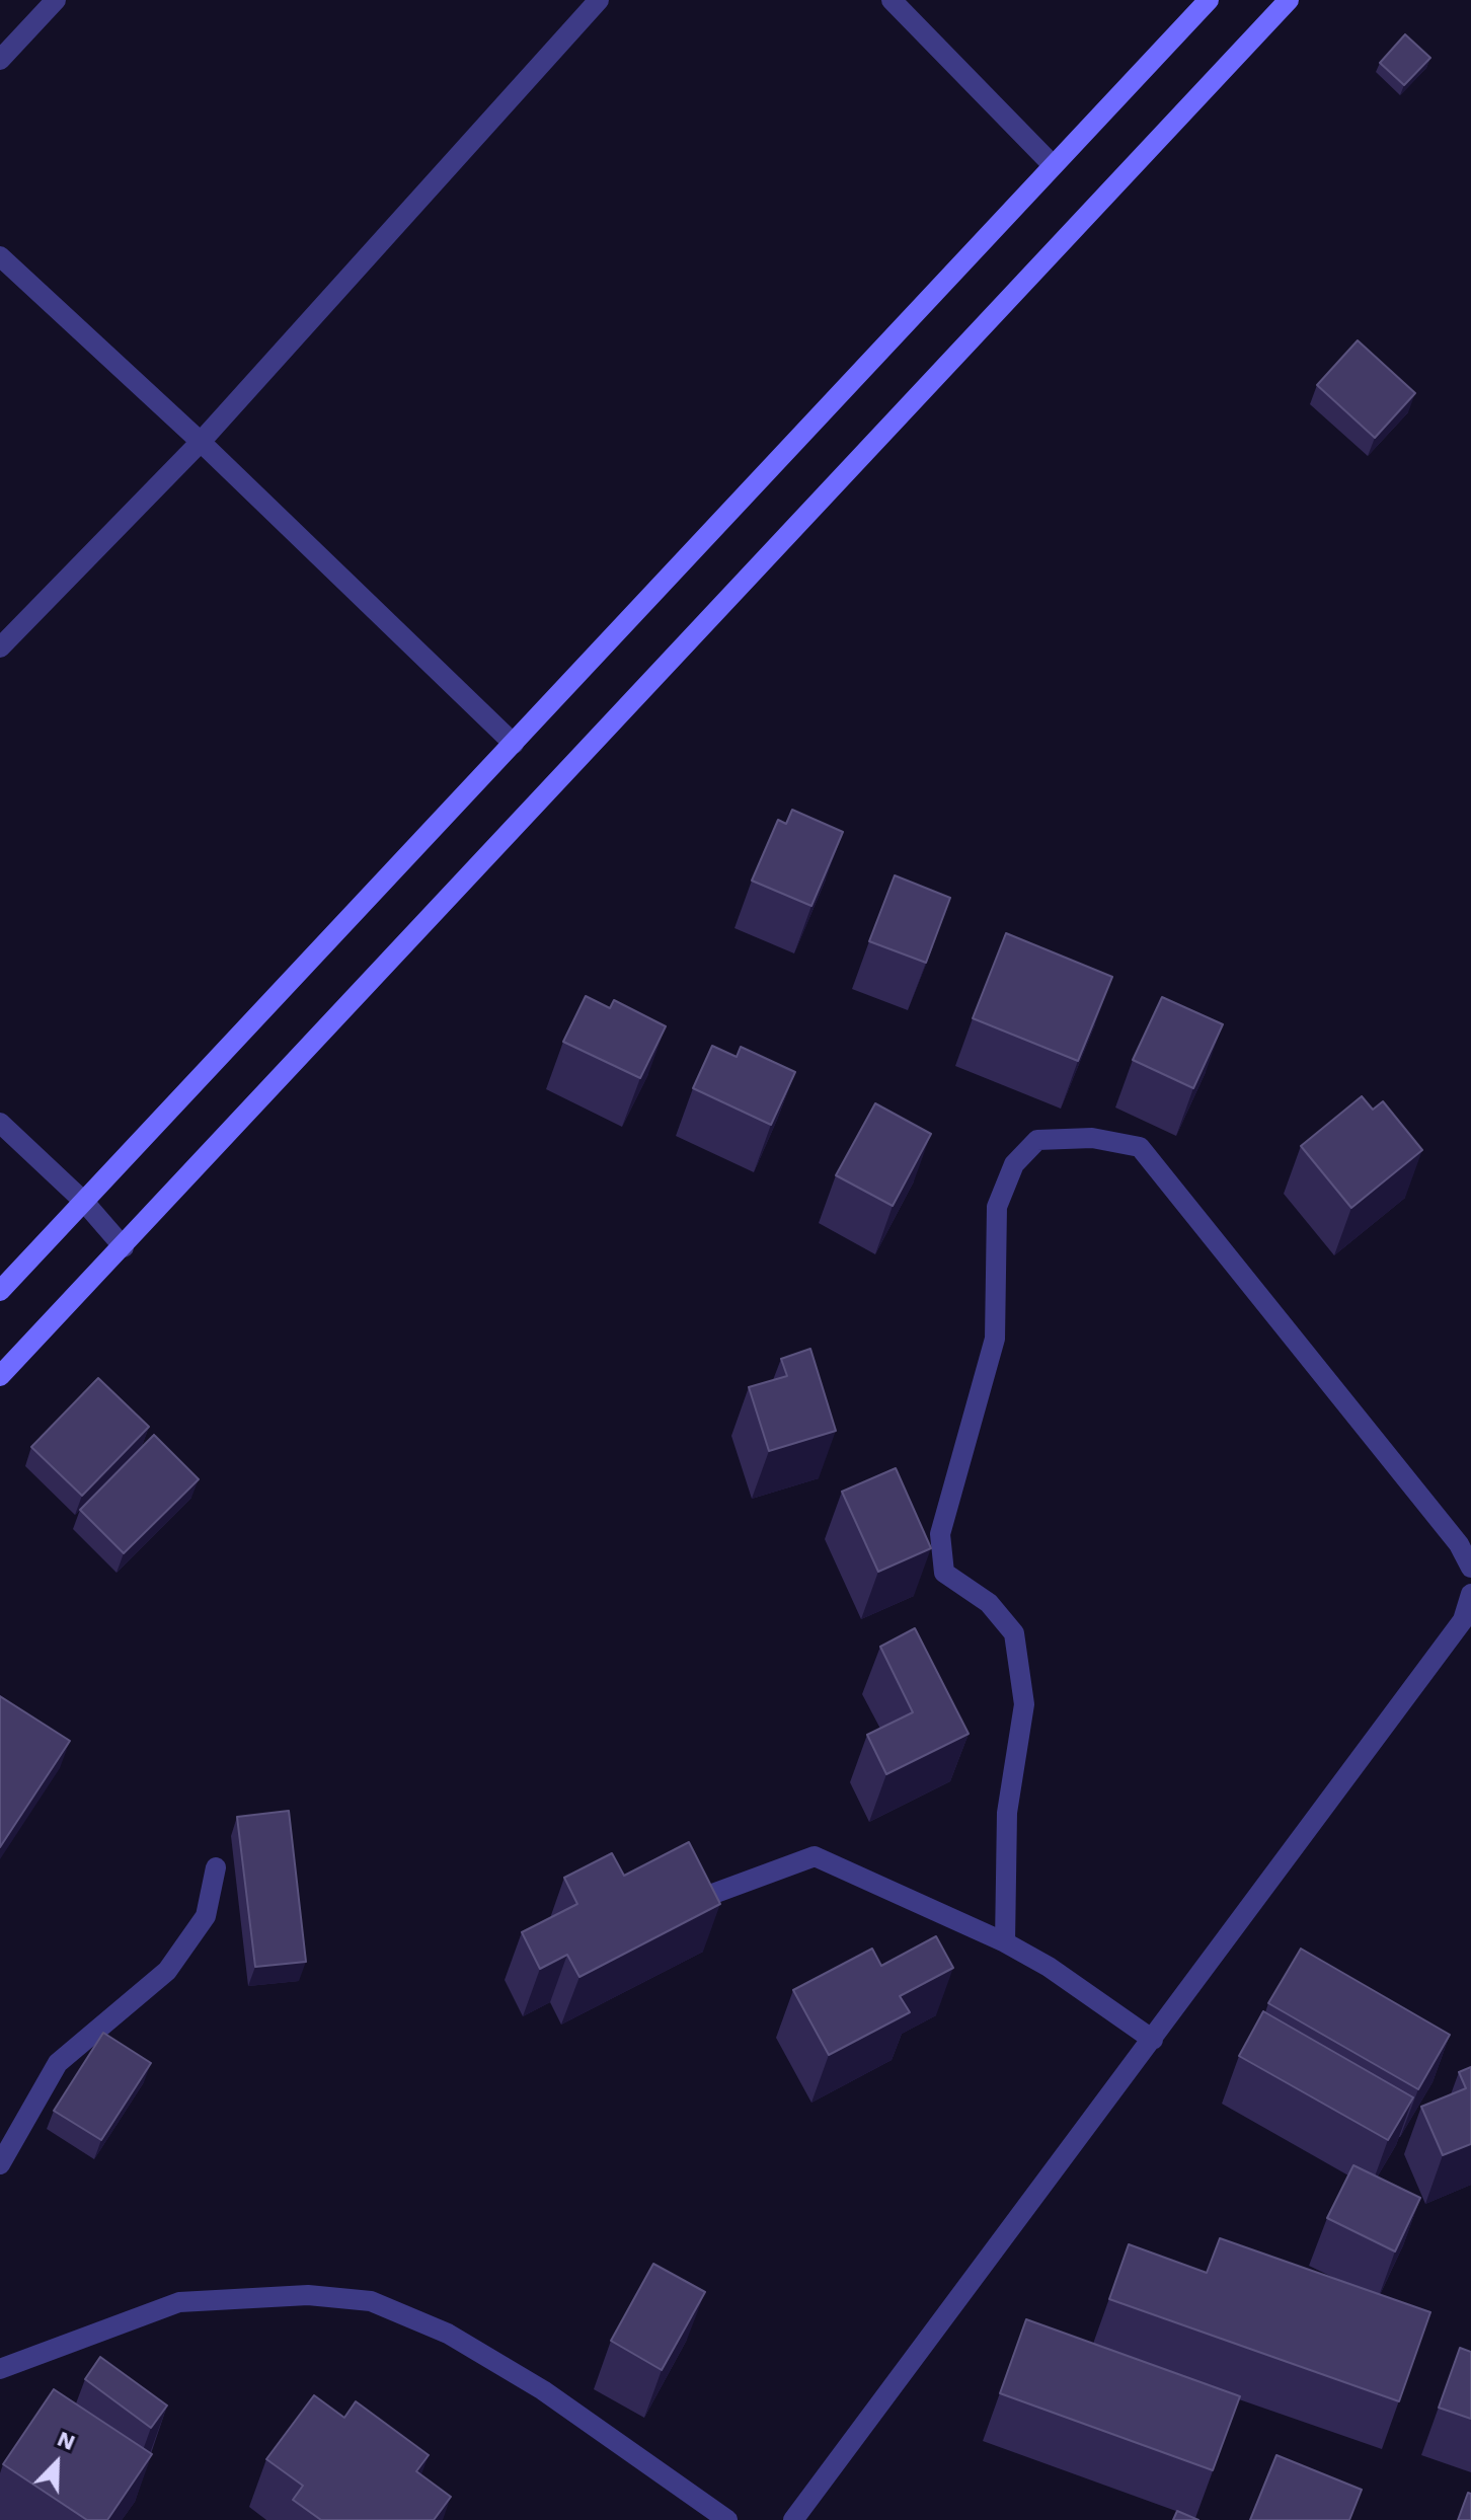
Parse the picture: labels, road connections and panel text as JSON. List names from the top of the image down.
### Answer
{
  "north": "top right"
}
